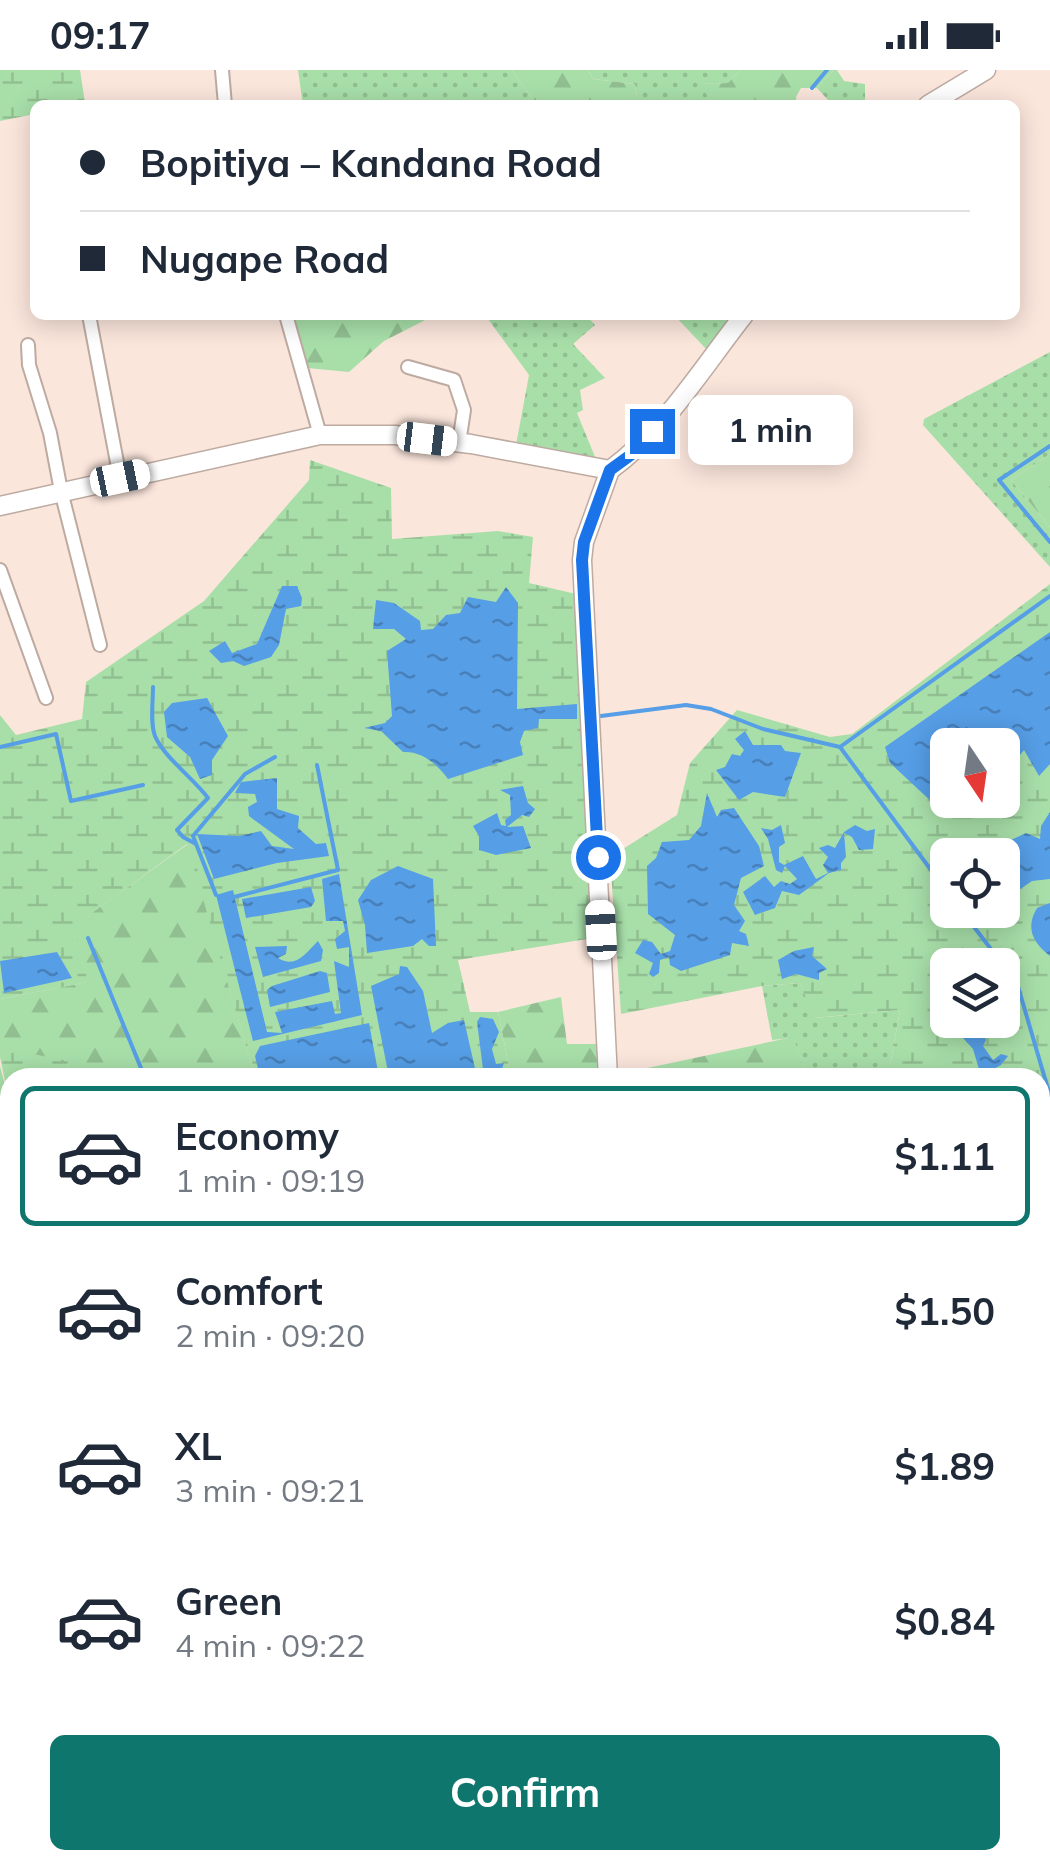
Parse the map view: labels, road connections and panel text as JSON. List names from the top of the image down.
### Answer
{
  "north": "bottom",
  "page": {
    "status": "09:17",
    "banner": ["Bopitiya – Kandana Road", "Nugape Road"],
    "bubble": "1 min",
    "list": [
      {
        "name": "Economy",
        "note": "1 min · 09:19",
        "value": "$1.11"
      },
      {
        "name": "Comfort",
        "note": "2 min · 09:20",
        "value": "$1.50"
      },
      {
        "name": "XL",
        "note": "3 min · 09:21",
        "value": "$1.89"
      },
      {
        "name": "Green",
        "note": "4 min · 09:22",
        "value": "$0.84"
      }
    ],
    "buttons": "Confirm"
  }
}
